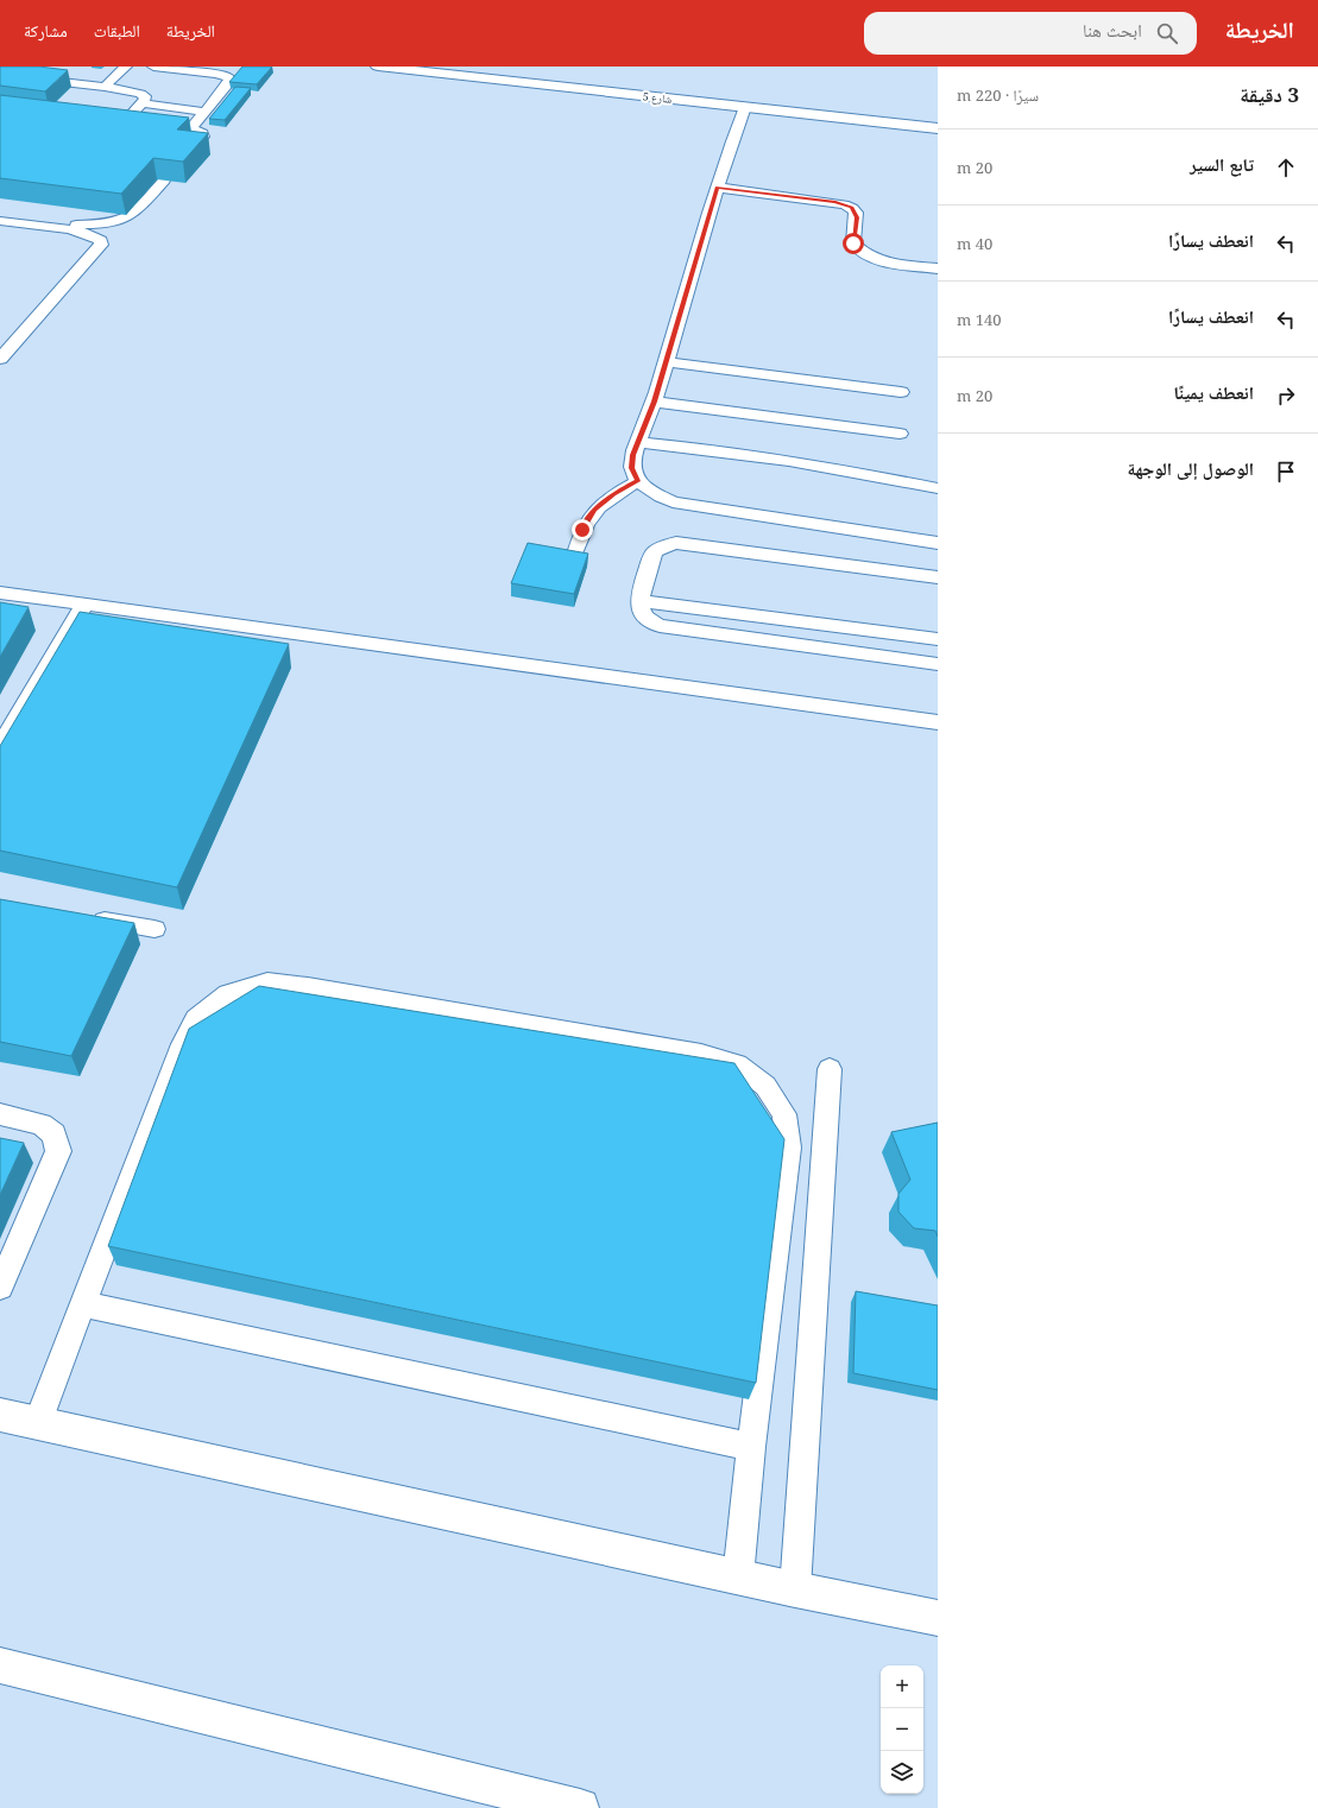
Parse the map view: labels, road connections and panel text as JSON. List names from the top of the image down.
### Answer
{
  "streets": {
    "main road": ["شارع 5"]
  },
  "page": {
    "header": "الخريطة",
    "search": "ابحث هنا",
    "nav": ["الخريطة", "الطبقات", "مشاركة"],
    "heading": ["3 دقيقة", "سيرًا · 220 m"],
    "list": [
      ["تابع السير", "20 m"],
      ["انعطف يسارًا", "40 m"],
      ["انعطف يسارًا", "140 m"],
      ["انعطف يمينًا", "20 m"],
      "الوصول إلى الوجهة"
    ],
    "map_buttons": ["+", "−"]
  }
}
